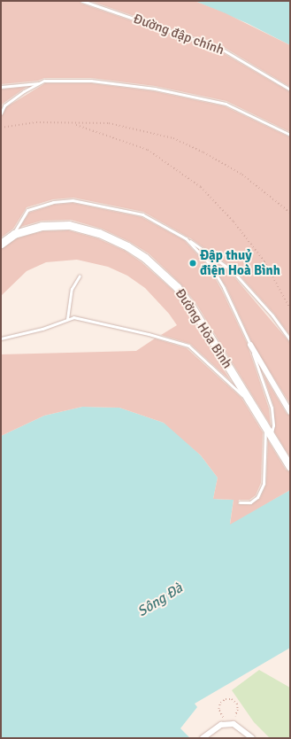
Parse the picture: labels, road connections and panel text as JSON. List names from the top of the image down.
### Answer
{
  "streets": {
    "main road": ["Đường Hòa Bình"],
    "lane": ["Đường đập chính"]
  },
  "water": ["Sông Đà"],
  "places": ["Đập thuỷ điện Hoà Bình"]
}
